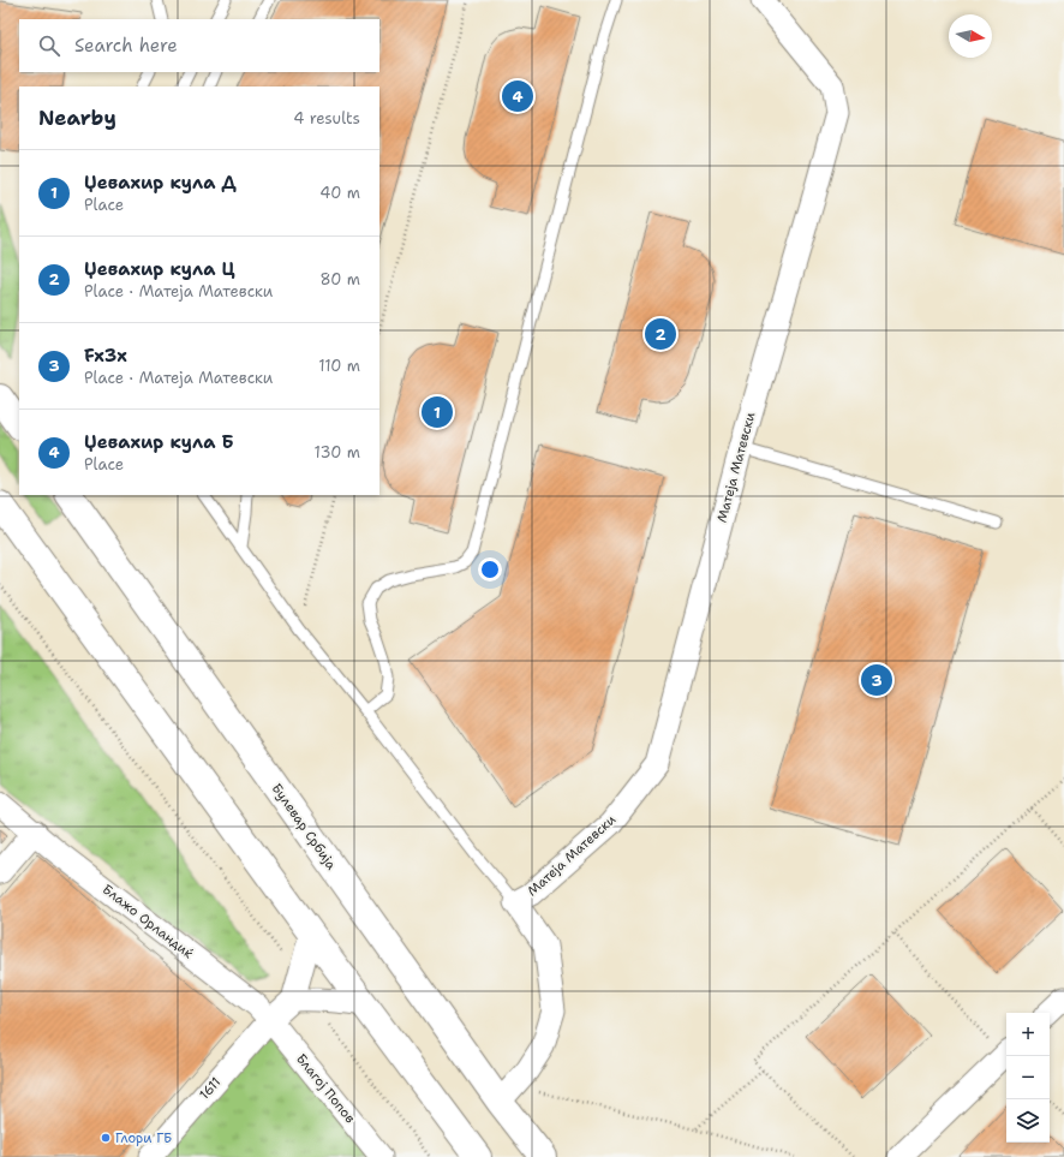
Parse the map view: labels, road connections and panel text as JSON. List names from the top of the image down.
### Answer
{
  "streets": {
    "street": [
      "Матеја Матевски",
      "Булевар Србија",
      "Блажо Орландиќ",
      "1611",
      "Благој Попов"
    ]
  },
  "crossings": [
    ["Блажо Орландиќ", "1611"],
    ["Блажо Орландиќ", "Благој Попов"],
    ["1611", "Благој Попов"]
  ],
  "places": ["Глори ГБ"],
  "north": "right",
  "page": {
    "search": "Search here",
    "pins": [
      "4",
      "2",
      "1",
      "3"
    ],
    "heading": ["Nearby", "4 results"],
    "list": [
      {
        "mark": "1",
        "name": "Џевахир кула Д",
        "note": "Place",
        "value": "40 m"
      },
      {
        "mark": "2",
        "name": "Џевахир кула Ц",
        "note": "Place · Матеја Матевски",
        "value": "80 m"
      },
      {
        "mark": "3",
        "name": "Fx3x",
        "note": "Place · Матеја Матевски",
        "value": "110 m"
      },
      {
        "mark": "4",
        "name": "Џевахир кула Б",
        "note": "Place",
        "value": "130 m"
      }
    ],
    "map_buttons": ["+", "−"]
  }
}
